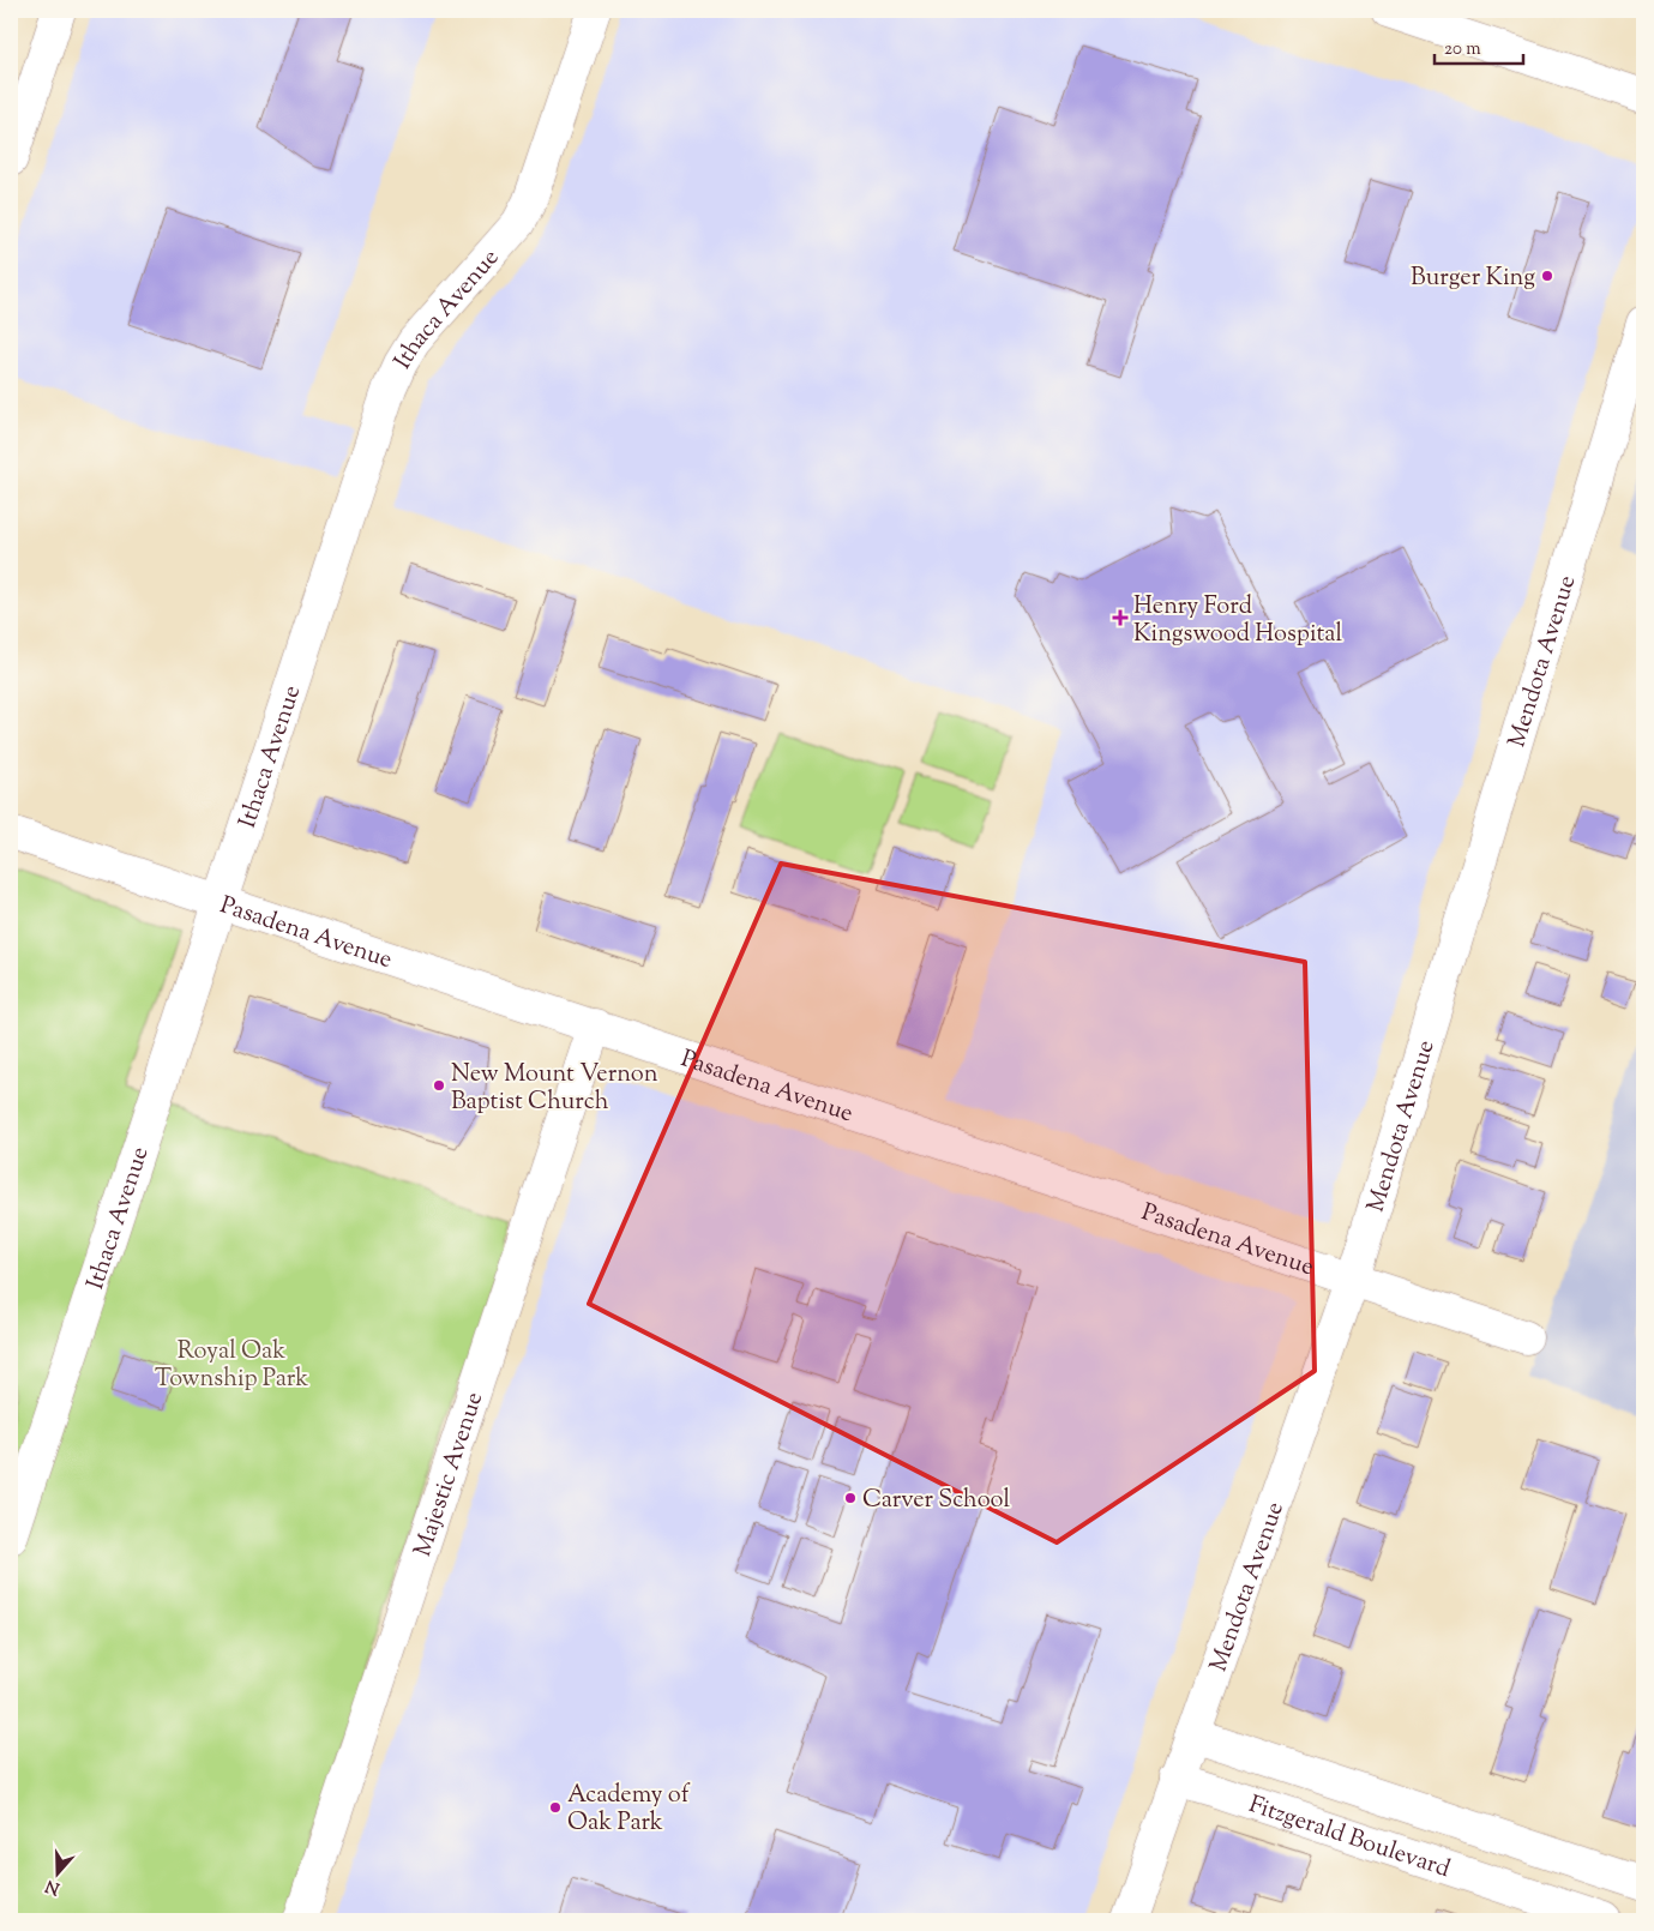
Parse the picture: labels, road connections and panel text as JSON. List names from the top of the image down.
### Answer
{
  "streets": {
    "main road": [
      "Ithaca Avenue",
      "Mendota Avenue",
      "Pasadena Avenue",
      "Majestic Avenue",
      "Fitzgerald Boulevard"
    ]
  },
  "crossings": [
    ["Ithaca Avenue", "Pasadena Avenue"],
    ["Mendota Avenue", "Pasadena Avenue"],
    ["Mendota Avenue", "Fitzgerald Boulevard"],
    ["Pasadena Avenue", "Majestic Avenue"]
  ],
  "parks": ["Royal Oak Township Park"],
  "places": {
    "other": [
      "Burger King",
      "New Mount Vernon Baptist Church",
      "Carver School",
      "Academy of Oak Park"
    ],
    "health": ["Henry Ford Kingswood Hospital"]
  },
  "scale_bar": "20 m",
  "north": "bottom"
}
